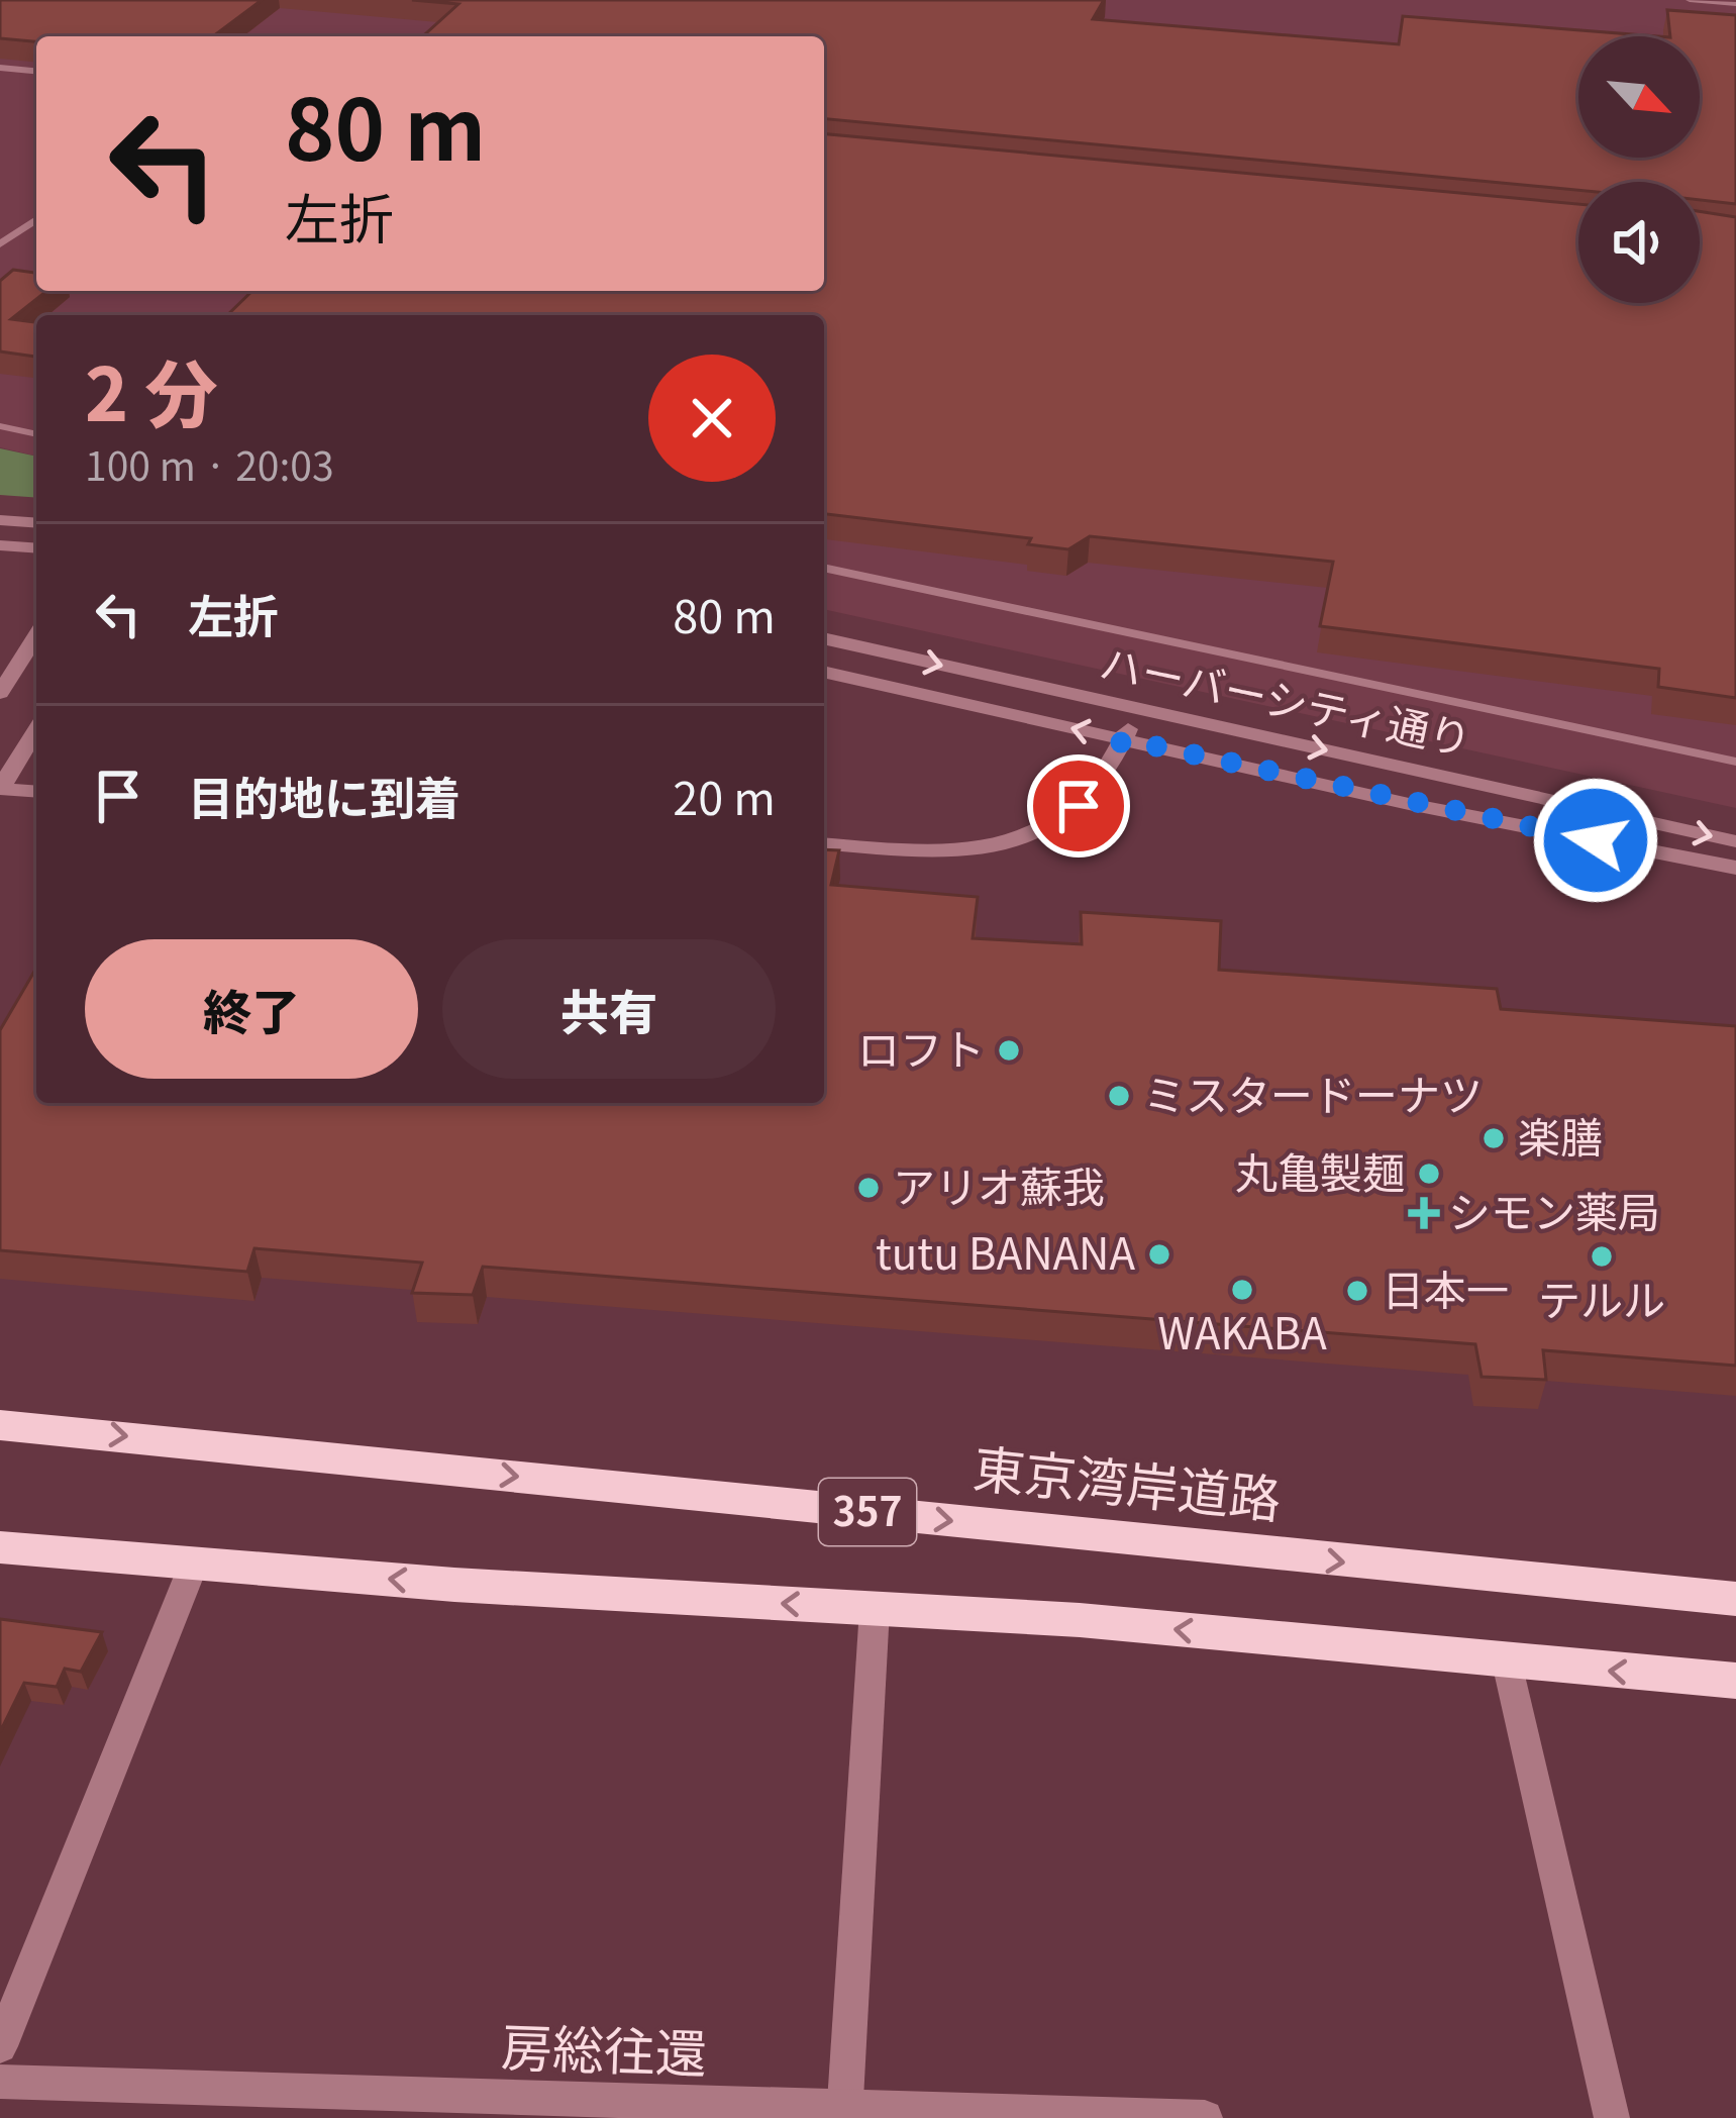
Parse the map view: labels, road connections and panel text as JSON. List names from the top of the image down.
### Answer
{
  "streets": {
    "highway": ["東京湾岸道路", "357"],
    "street": ["ハーバーシティ通り", "房総往還"]
  },
  "places": {
    "other": [
      "ロフト",
      "ミスタードーナツ",
      "楽膳",
      "丸亀製麺",
      "アリオ蘇我",
      "tutu BANANA",
      "テルル",
      "WAKABA",
      "日本一"
    ],
    "health": ["シモン薬局"]
  },
  "north": "bottom right",
  "page": {
    "turn": ["80 m", "左折"],
    "heading": ["2 分", "100 m · 20:03"],
    "list": [
      {
        "name": "左折",
        "value": "80 m"
      },
      {
        "name": "目的地に到着",
        "value": "20 m"
      }
    ],
    "buttons": ["終了", "共有"]
  }
}
